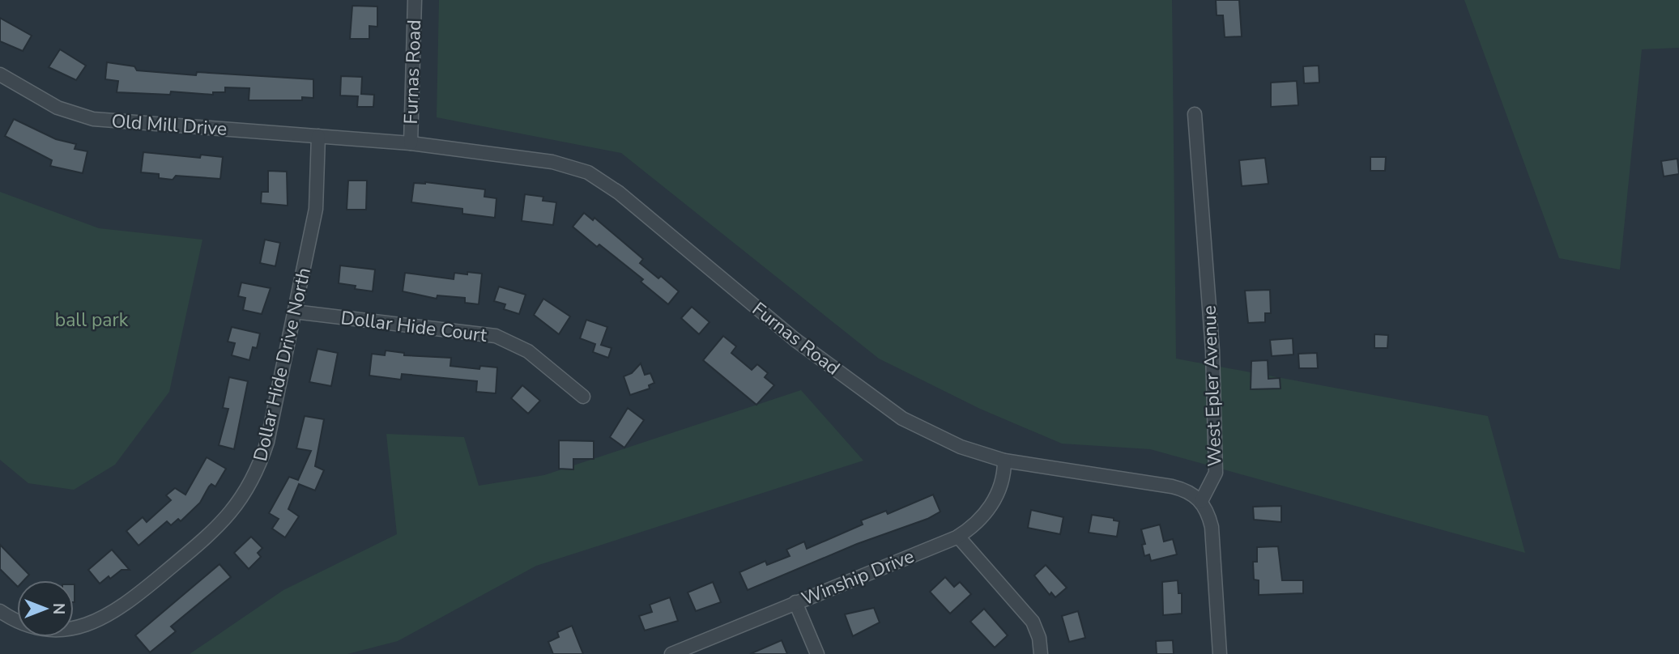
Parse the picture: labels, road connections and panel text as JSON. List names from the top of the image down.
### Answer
{
  "streets": {
    "street": [
      "Furnas Road",
      "Old Mill Drive",
      "Dollar Hide Court",
      "Dollar Hide Drive North",
      "West Epler Avenue",
      "Winship Drive"
    ]
  },
  "crossings": [
    ["Furnas Road", "Old Mill Drive"],
    ["Furnas Road", "West Epler Avenue"],
    ["Furnas Road", "Winship Drive"],
    ["Old Mill Drive", "Dollar Hide Drive North"],
    ["Dollar Hide Court", "Dollar Hide Drive North"]
  ],
  "parks": ["ball park"],
  "north": "right"
}
